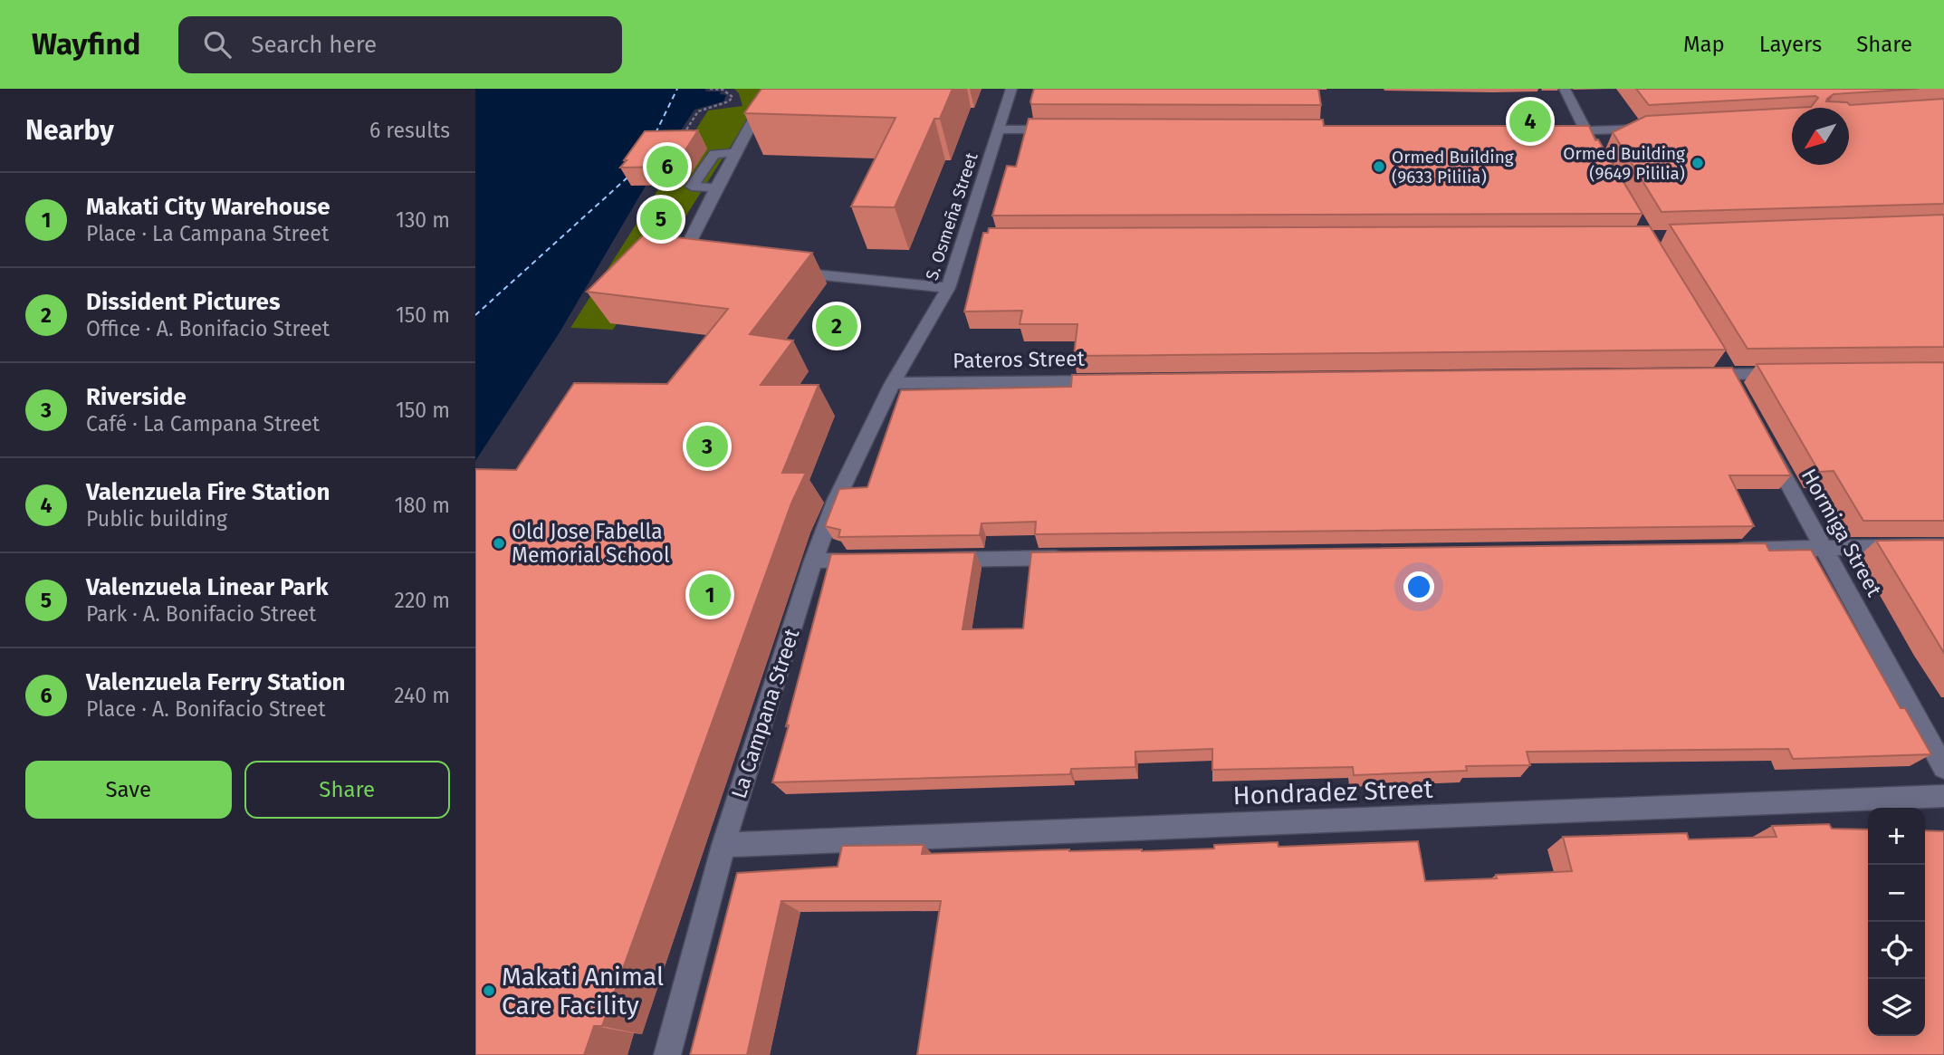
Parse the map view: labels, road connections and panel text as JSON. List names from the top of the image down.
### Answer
{
  "streets": {
    "street": [
      "S. Osmeña Street",
      "Pateros Street",
      "Hormiga Street",
      "La Campana Street",
      "Hondradez Street"
    ]
  },
  "crossings": [
    ["S. Osmeña Street", "Pateros Street"],
    ["S. Osmeña Street", "La Campana Street"],
    ["Pateros Street", "La Campana Street"],
    ["La Campana Street", "Hondradez Street"]
  ],
  "places": [
    "Ormed Building (9649 Pililia)",
    "Ormed Building (9633 Pililia)",
    "Old Jose Fabella Memorial School",
    "Makati Animal Care Facility"
  ],
  "north": "bottom left",
  "page": {
    "header": "Wayfind",
    "search": "Search here",
    "nav": ["Map", "Layers", "Share"],
    "heading": ["Nearby", "6 results"],
    "pins": [
      "4",
      "6",
      "5",
      "2",
      "3",
      "1"
    ],
    "list": [
      {
        "mark": "1",
        "name": "Makati City Warehouse",
        "note": "Place · La Campana Street",
        "value": "130 m"
      },
      {
        "mark": "2",
        "name": "Dissident Pictures",
        "note": "Office · A. Bonifacio Street",
        "value": "150 m"
      },
      {
        "mark": "3",
        "name": "Riverside",
        "note": "Café · La Campana Street",
        "value": "150 m"
      },
      {
        "mark": "4",
        "name": "Valenzuela Fire Station",
        "note": "Public building",
        "value": "180 m"
      },
      {
        "mark": "5",
        "name": "Valenzuela Linear Park",
        "note": "Park · A. Bonifacio Street",
        "value": "220 m"
      },
      {
        "mark": "6",
        "name": "Valenzuela Ferry Station",
        "note": "Place · A. Bonifacio Street",
        "value": "240 m"
      }
    ],
    "buttons": ["Save", "Share"],
    "map_buttons": ["+", "−"]
  }
}
